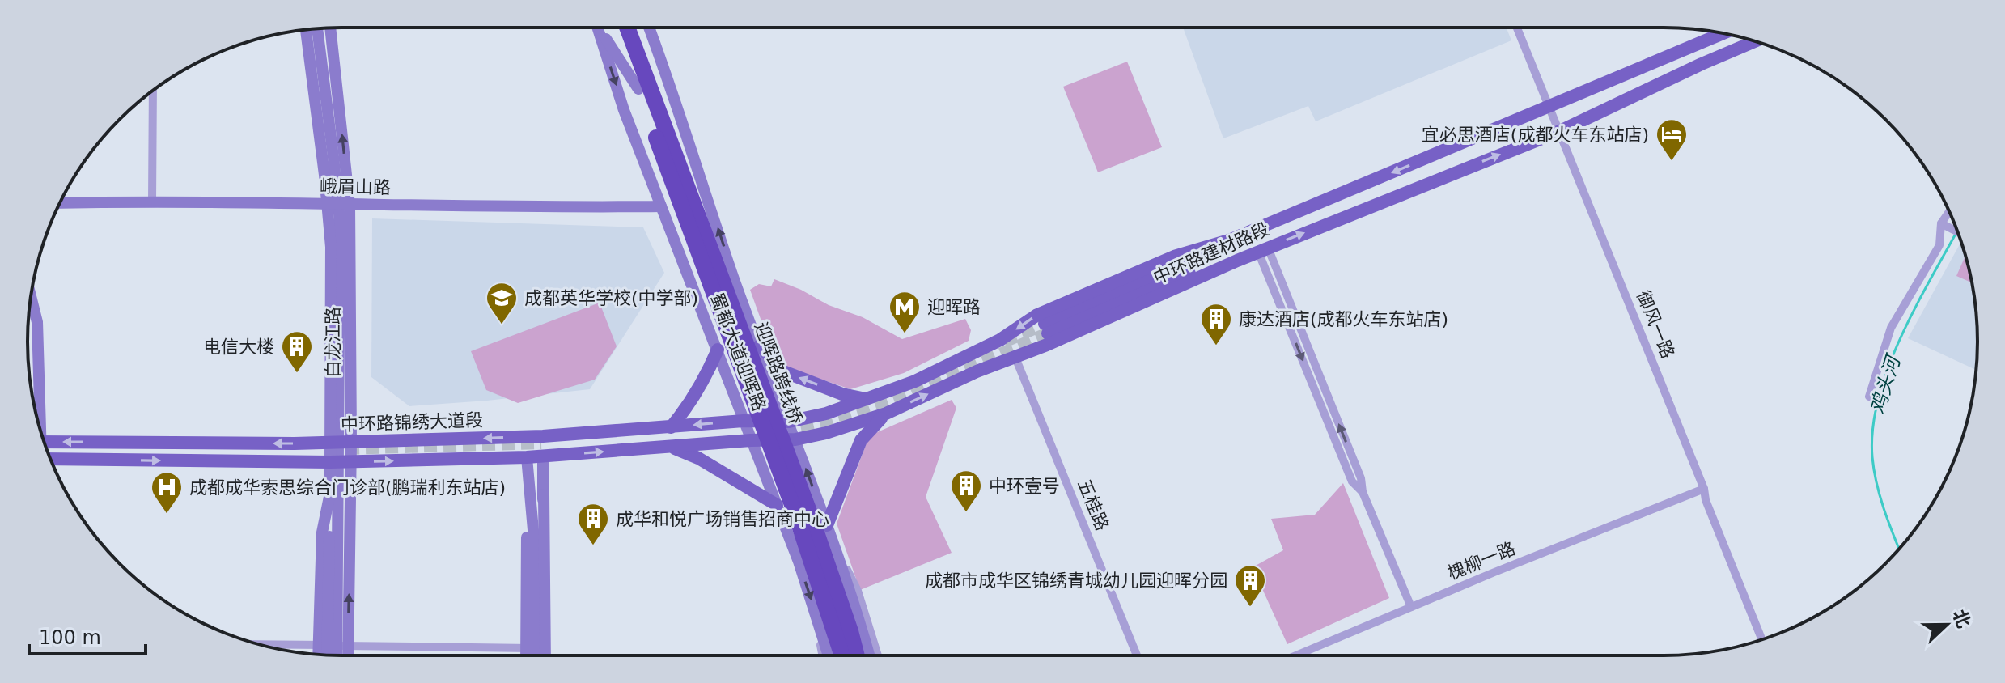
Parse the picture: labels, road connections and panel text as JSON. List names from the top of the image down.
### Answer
{
  "streets": {
    "highway": ["迎晖路跨线桥"],
    "main road": ["中环路建材路段", "中环路锦绣大道段"],
    "street": [
      "峨眉山路",
      "御风一路",
      "白龙江路",
      "蜀都大道迎晖路",
      "五桂路",
      "槐柳一路"
    ]
  },
  "crossings": [
    ["峨眉山路", "白龙江路"],
    ["峨眉山路", "蜀都大道迎晖路"],
    ["中环路建材路段", "御风一路"],
    ["中环路建材路段", "蜀都大道迎晖路"],
    ["中环路建材路段", "中环路锦绣大道段"],
    ["中环路建材路段", "五桂路"],
    ["御风一路", "槐柳一路"],
    ["白龙江路", "中环路锦绣大道段"],
    ["蜀都大道迎晖路", "中环路锦绣大道段"]
  ],
  "water": ["鸡头河"],
  "places": {
    "hotel": ["宜必思酒店(成都火车东站店)"],
    "school or university": ["成都英华学校(中学部)"],
    "metro station": ["迎晖路"],
    "building": [
      "康达酒店(成都火车东站店)",
      "电信大楼",
      "中环壹号",
      "成华和悦广场销售招商中心",
      "成都市成华区锦绣青城幼儿园迎晖分园"
    ],
    "hospital": ["成都成华索思综合门诊部(鹏瑞利东站店)"]
  },
  "scale_bar": "100 m",
  "north": "right"
}
